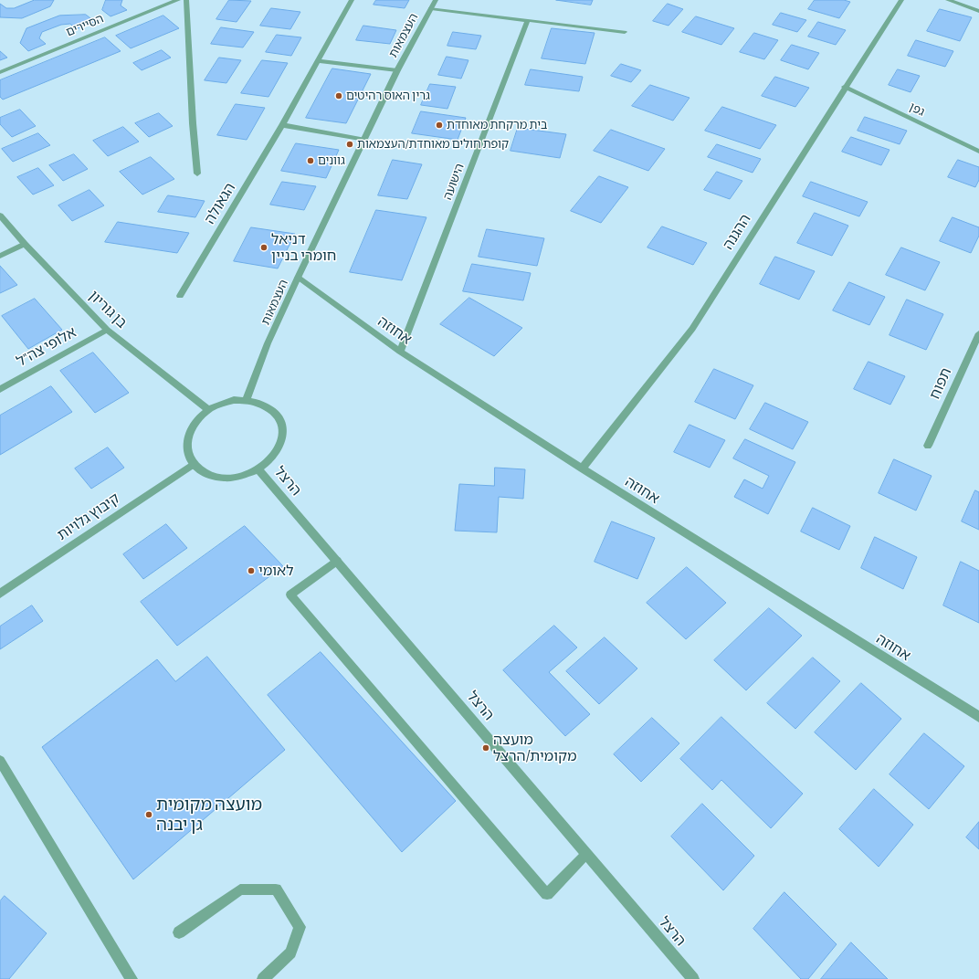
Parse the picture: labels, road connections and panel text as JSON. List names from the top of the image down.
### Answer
{
  "streets": {
    "street": [
      "הסיירים",
      "העצמאות",
      "גפן",
      "הישועה",
      "הגאולה",
      "ההגנה",
      "בן גוריון",
      "אחוזה",
      "אלופי צה\"ל",
      "תפוח",
      "הרצל",
      "קיבוץ גלויות"
    ]
  },
  "crossings": [
    ["העצמאות", "בן גוריון"],
    ["העצמאות", "אחוזה"],
    ["העצמאות", "הרצל"],
    ["העצמאות", "קיבוץ גלויות"],
    ["גפן", "ההגנה"],
    ["הישועה", "אחוזה"],
    ["ההגנה", "אחוזה"],
    ["בן גוריון", "אלופי צה\"ל"],
    ["בן גוריון", "הרצל"],
    ["בן גוריון", "קיבוץ גלויות"],
    ["הרצל", "קיבוץ גלויות"]
  ],
  "places": [
    "גרין האוס רהיטים",
    "בית מרקחת מאוחדת",
    "קופת חולים מאוחדת/העצמאות",
    "גוונים",
    "דניאל חומרי בניין",
    "לאומי",
    "מועצה מקומית/הרצל",
    "מועצה מקומית גן יבנה"
  ]
}
